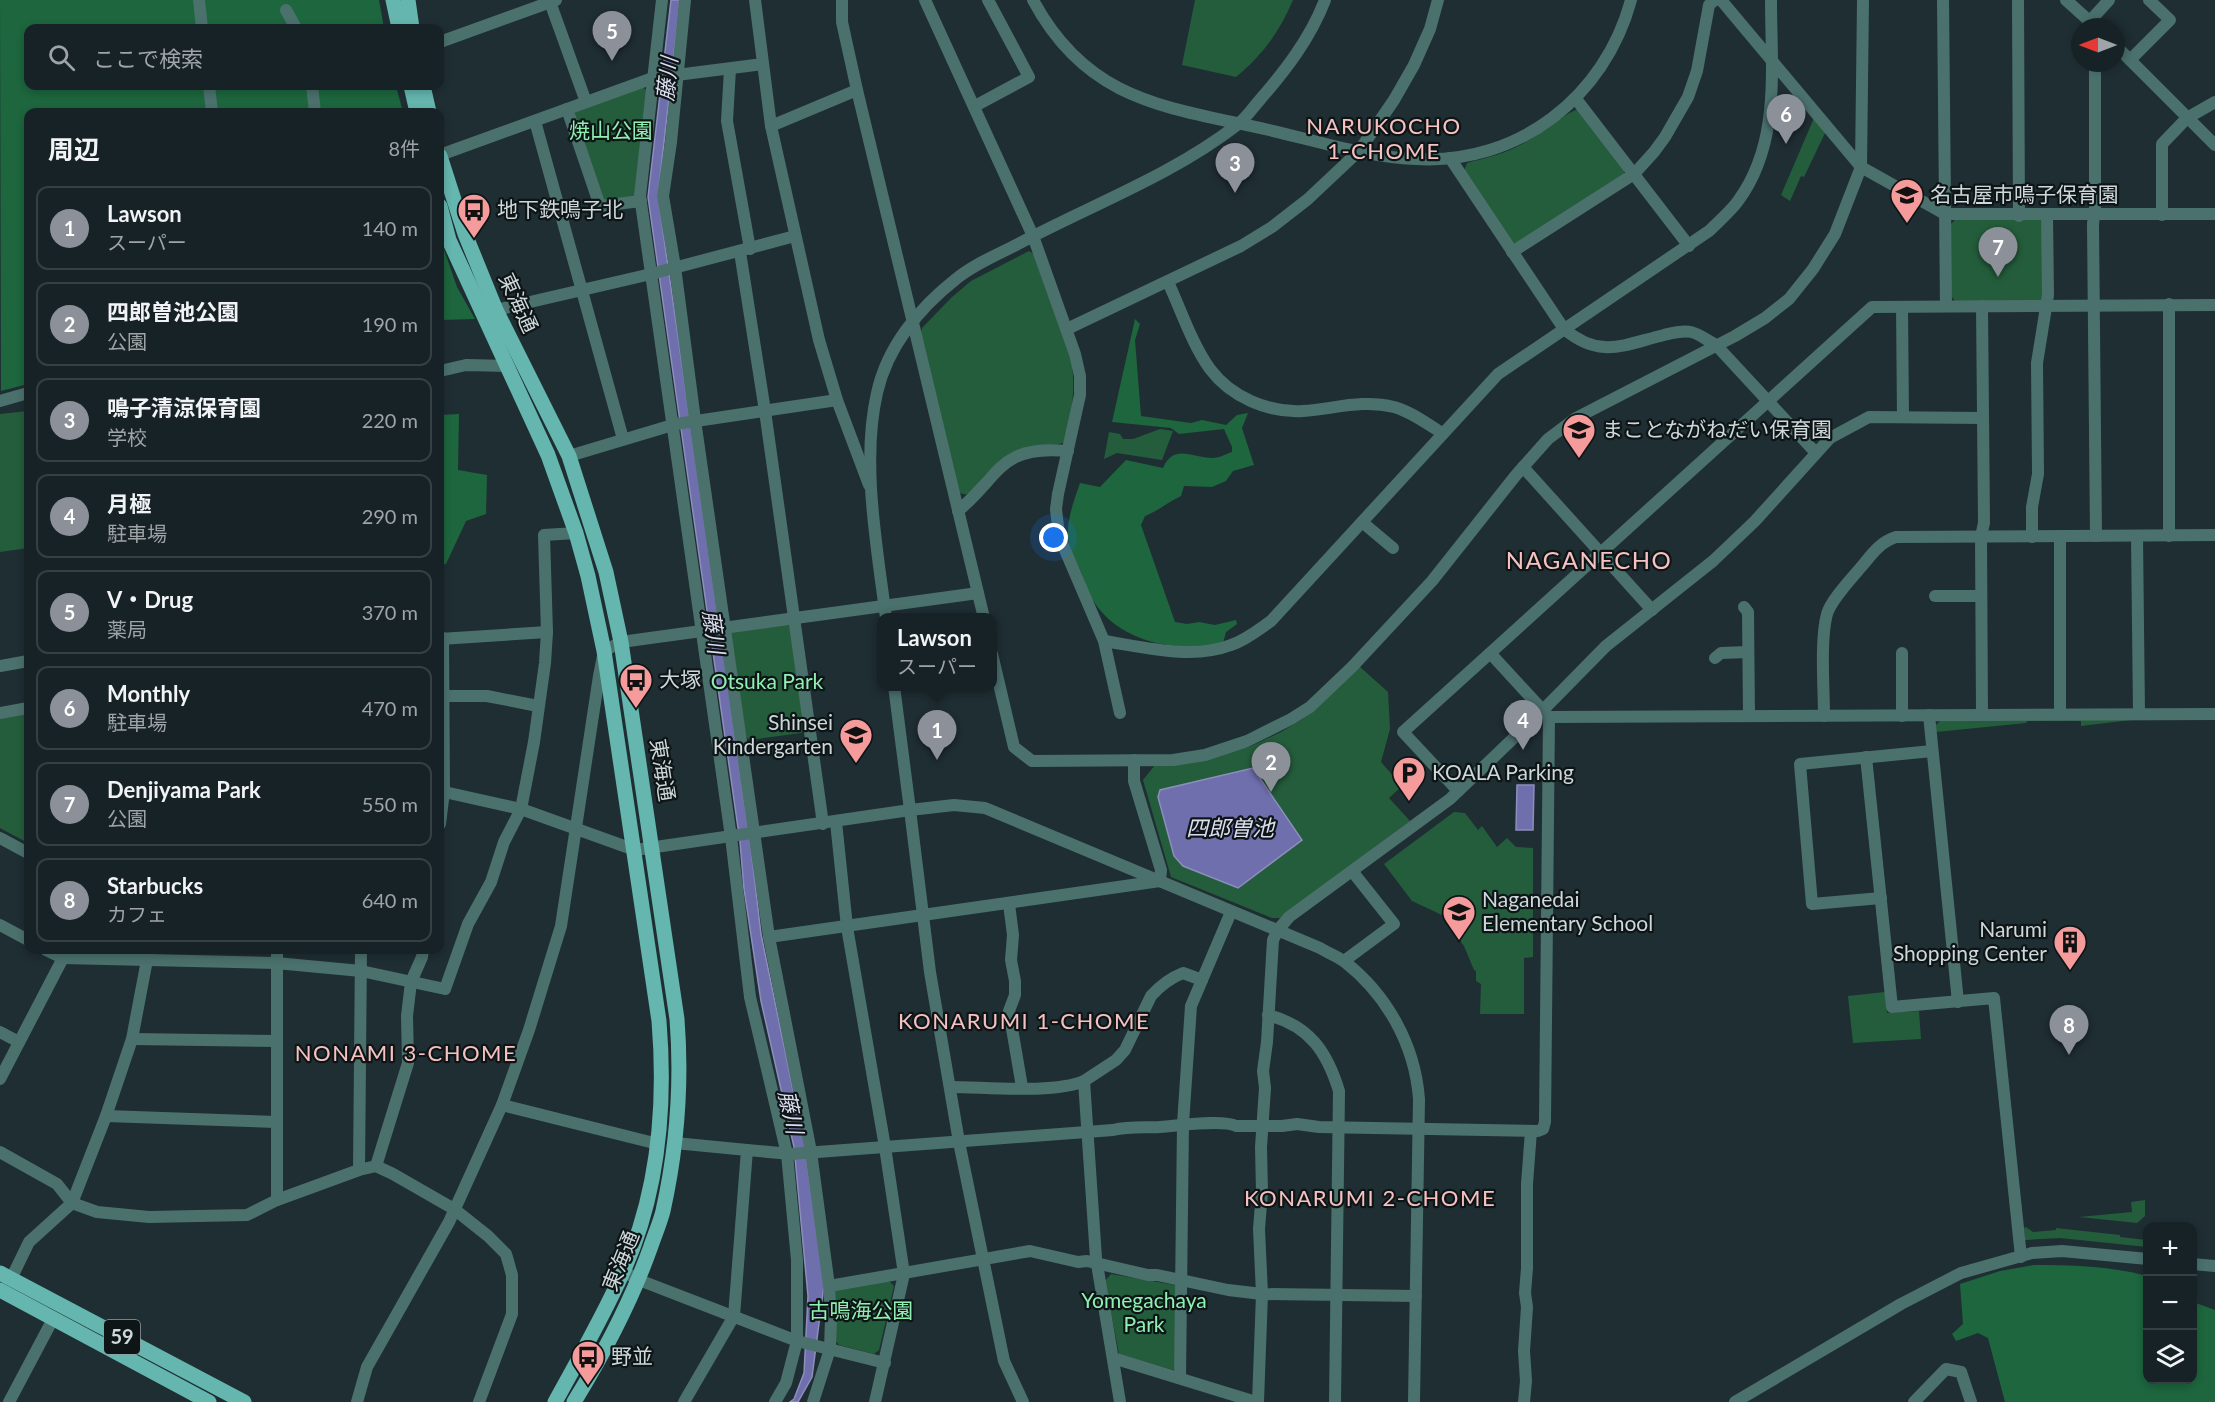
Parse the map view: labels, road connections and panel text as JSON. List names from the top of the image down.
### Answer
{
  "streets": {
    "main road": ["東海通", "59"]
  },
  "districts": [
    "NARUKOCHO 1-CHOME",
    "NAGANECHO",
    "KONARUMI 1-CHOME",
    "NONAMI 3-CHOME",
    "KONARUMI 2-CHOME"
  ],
  "water": ["藤川", "四郎曽池"],
  "parks": [
    "焼山公園",
    "Otsuka Park",
    "Yomegachaya Park",
    "古鳴海公園"
  ],
  "places": {
    "school or university": [
      "名古屋市鳴子保育園",
      "まことながねだい保育園",
      "Shinsei Kindergarten",
      "Naganedai Elementary School"
    ],
    "bus stop": ["地下鉄鳴子北", "大塚", "野並"],
    "parking": ["KOALA Parking"],
    "building": ["Narumi Shopping Center"]
  },
  "north": "left",
  "page": {
    "pins": [
      "5",
      "6",
      "3",
      "7",
      "4",
      "1",
      "2",
      "8"
    ],
    "search": "ここで検索",
    "heading": ["周辺", "8件"],
    "list": [
      {
        "mark": "1",
        "name": "Lawson",
        "note": "スーパー",
        "value": "140 m"
      },
      {
        "mark": "2",
        "name": "四郎曽池公園",
        "note": "公園",
        "value": "190 m"
      },
      {
        "mark": "3",
        "name": "鳴子清涼保育園",
        "note": "学校",
        "value": "220 m"
      },
      {
        "mark": "4",
        "name": "月極",
        "note": "駐車場",
        "value": "290 m"
      },
      {
        "mark": "5",
        "name": "V・Drug",
        "note": "薬局",
        "value": "370 m"
      },
      {
        "mark": "6",
        "name": "Monthly",
        "note": "駐車場",
        "value": "470 m"
      },
      {
        "mark": "7",
        "name": "Denjiyama Park",
        "note": "公園",
        "value": "550 m"
      },
      {
        "mark": "8",
        "name": "Starbucks",
        "note": "カフェ",
        "value": "640 m"
      }
    ],
    "popup": ["Lawson", "スーパー"],
    "map_buttons": ["+", "−"]
  }
}
